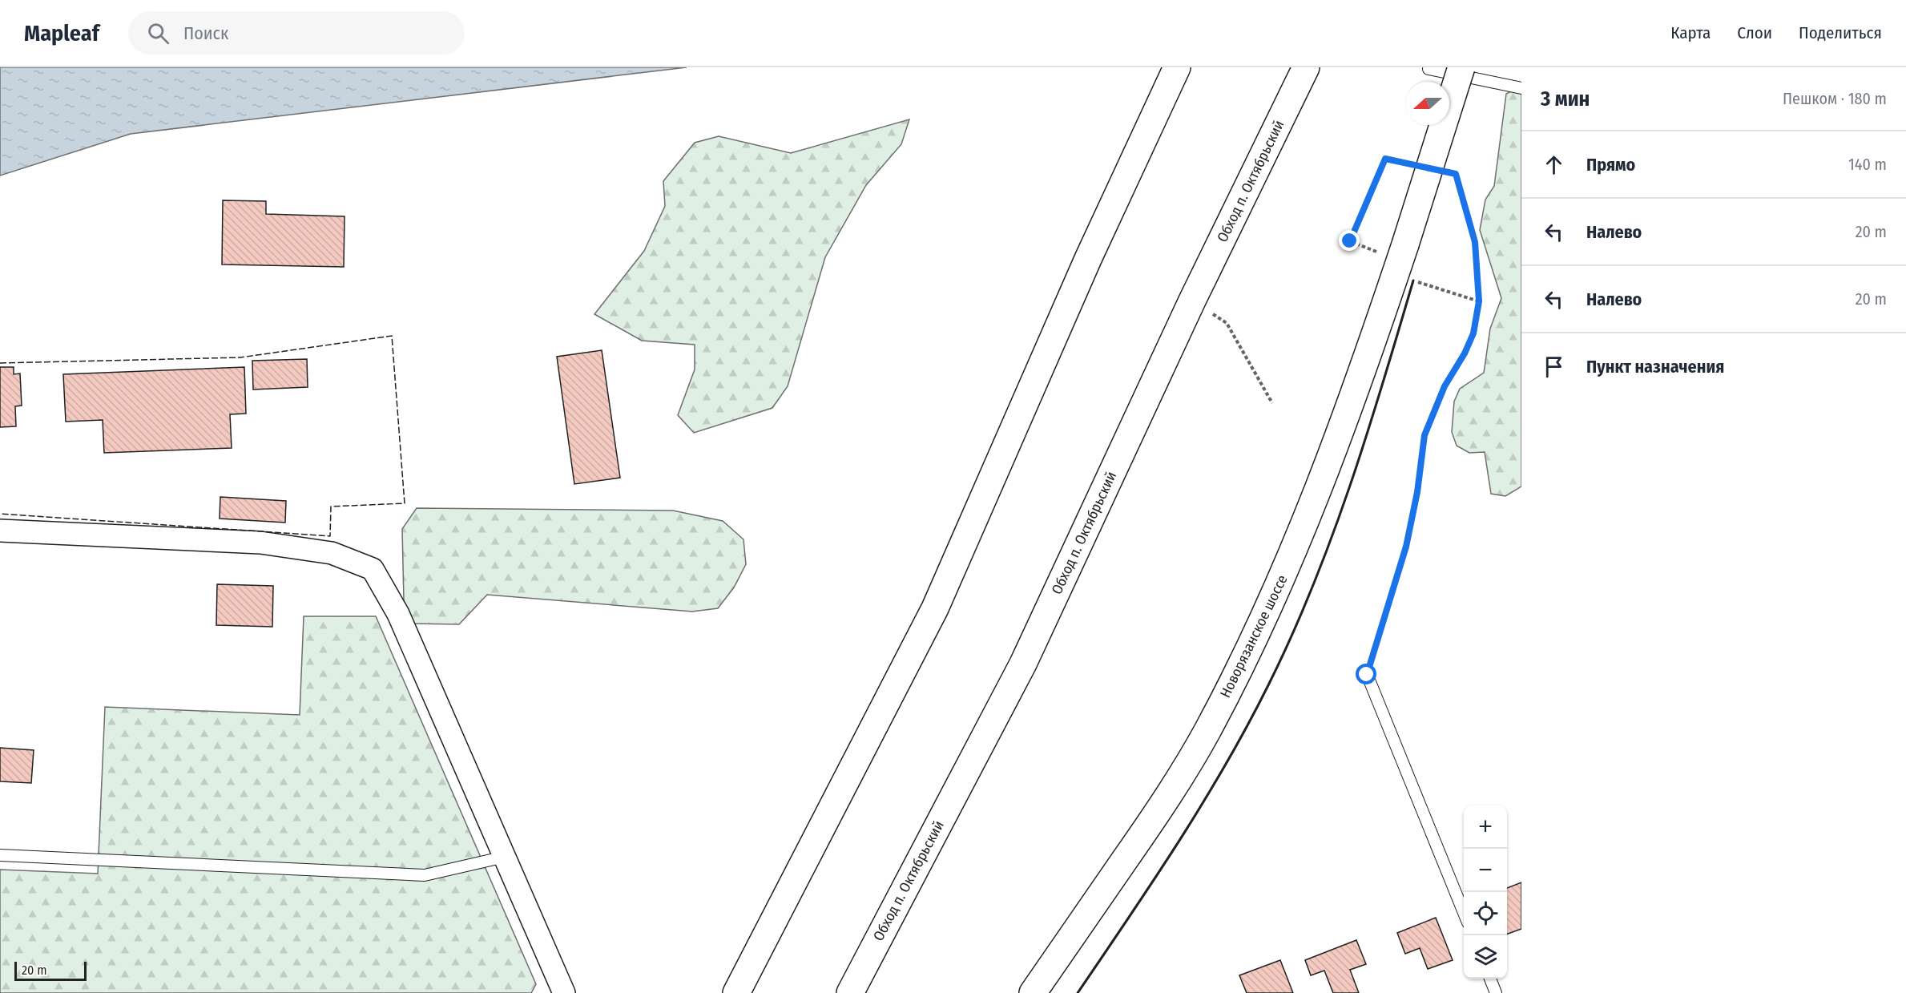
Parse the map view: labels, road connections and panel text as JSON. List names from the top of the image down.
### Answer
{
  "streets": {
    "main road": ["Обход п. Октябрьский", "Новорязанское шоссе"]
  },
  "scale_bar": "20 m",
  "north": "left",
  "page": {
    "header": "Mapleaf",
    "search": "Поиск",
    "nav": ["Карта", "Слои", "Поделиться"],
    "heading": ["3 мин", "Пешком · 180 m"],
    "list": [
      ["Прямо", "140 m"],
      ["Налево", "20 m"],
      ["Налево", "20 m"],
      "Пункт назначения"
    ],
    "map_buttons": ["+", "−"],
    "scale": "20 m"
  }
}
